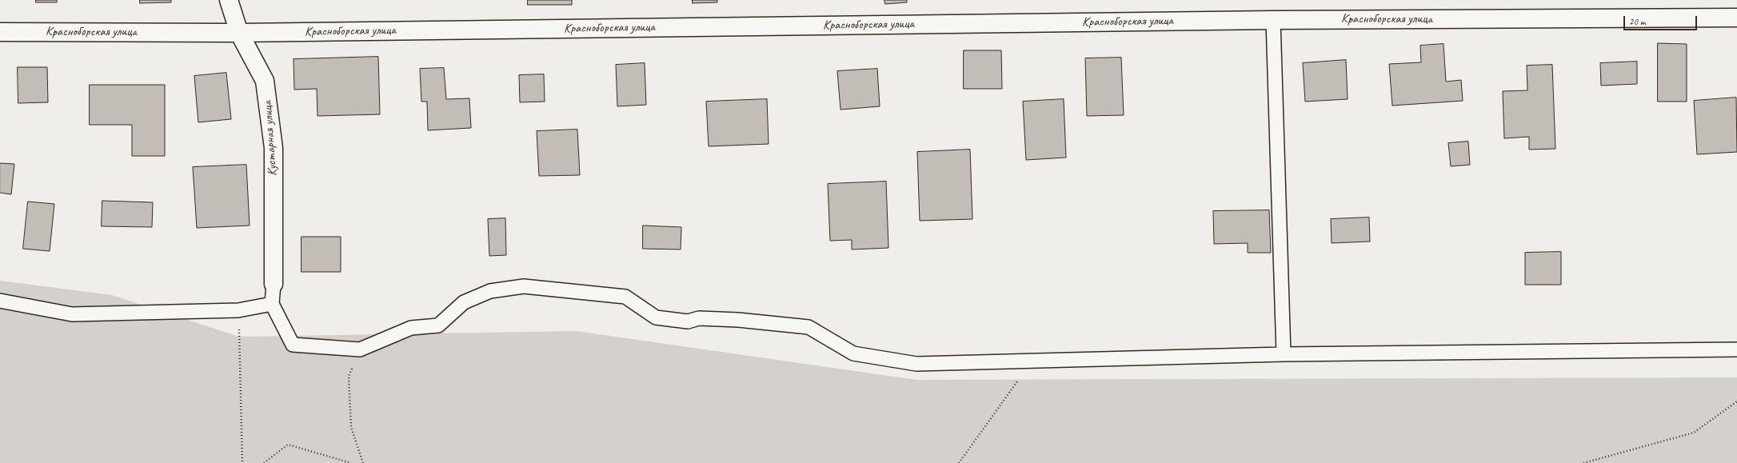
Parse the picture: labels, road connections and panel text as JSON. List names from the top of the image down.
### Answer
{
  "streets": {
    "street": ["Красноборская улица", "Кустарная улица"]
  },
  "crossings": [
    ["Красноборская улица", "Кустарная улица"]
  ],
  "scale_bar": "20 m"
}
